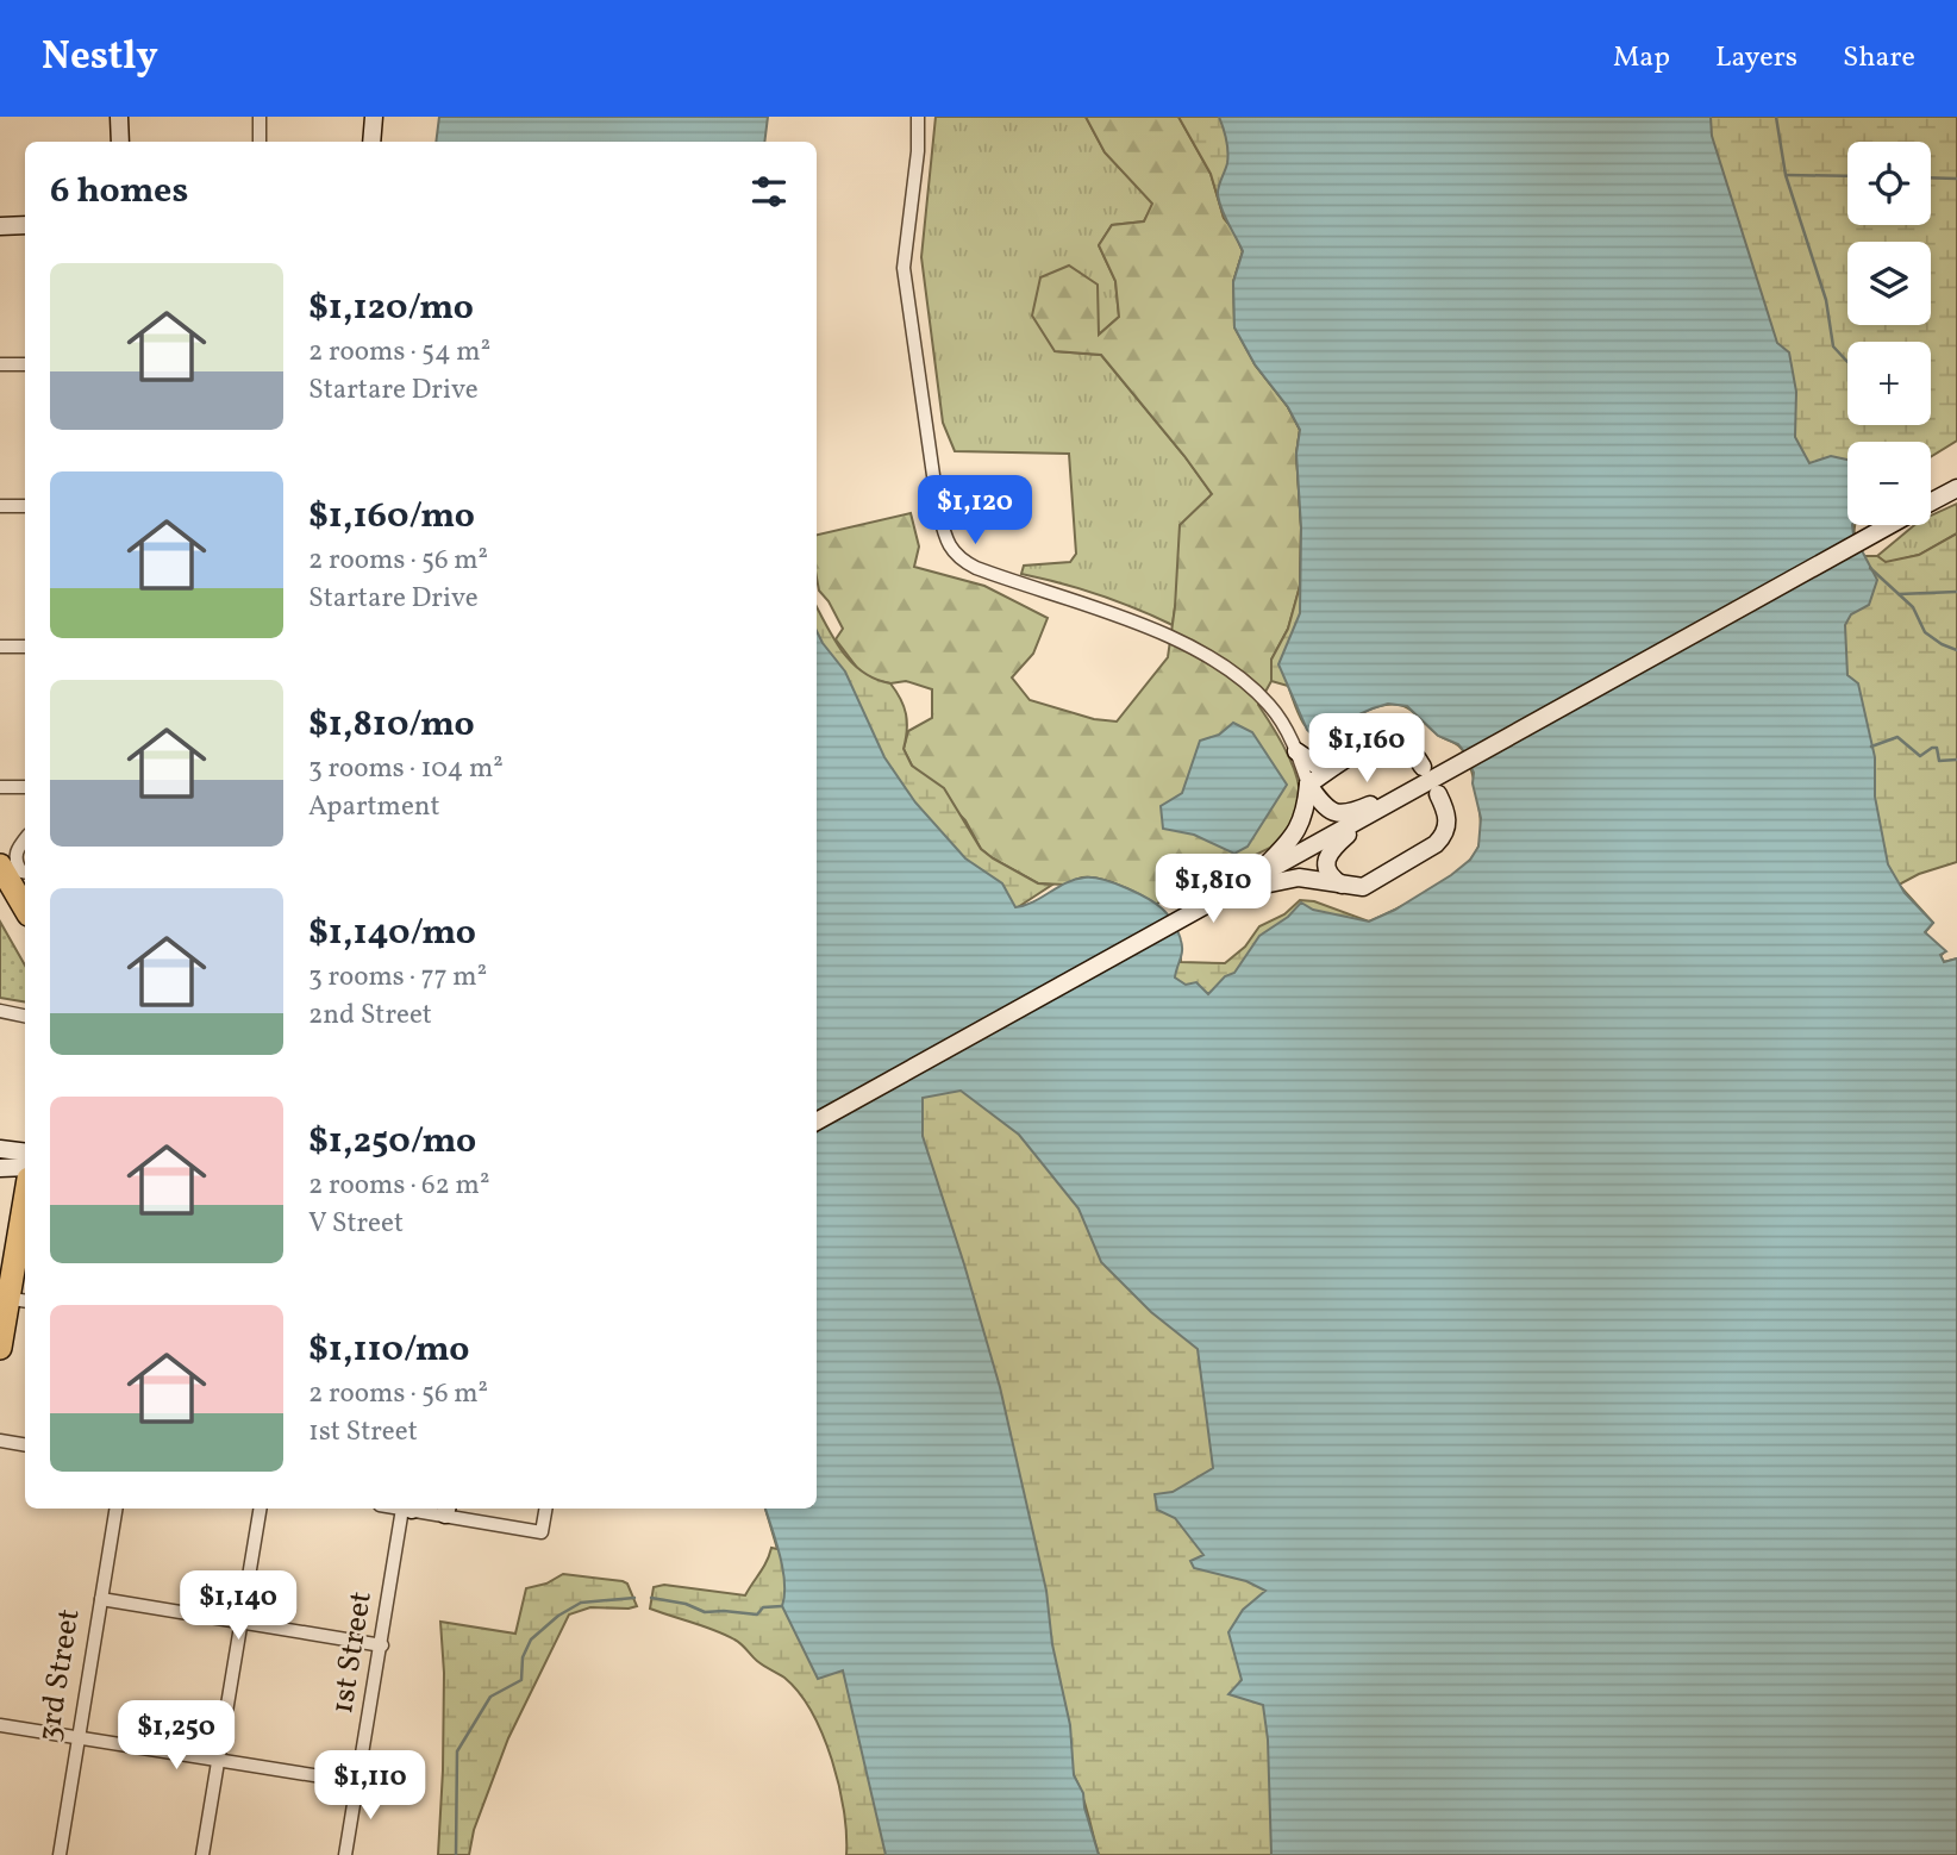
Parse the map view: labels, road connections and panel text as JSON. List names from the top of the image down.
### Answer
{
  "streets": {
    "street": ["1st Street", "3rd Street"]
  },
  "page": {
    "header": "Nestly",
    "nav": ["Map", "Layers", "Share"],
    "map_buttons": ["+", "−"],
    "heading": "6 homes",
    "list": [
      {
        "name": "$1,120/mo",
        "note": "2 rooms · 54 m² · Startare Drive"
      },
      {
        "name": "$1,160/mo",
        "note": "2 rooms · 56 m² · Startare Drive"
      },
      {
        "name": "$1,810/mo",
        "note": "3 rooms · 104 m² · Apartment"
      },
      {
        "name": "$1,140/mo",
        "note": "3 rooms · 77 m² · 2nd Street"
      },
      {
        "name": "$1,250/mo",
        "note": "2 rooms · 62 m² · V Street"
      },
      {
        "name": "$1,110/mo",
        "note": "2 rooms · 56 m² · 1st Street"
      }
    ],
    "price": [
      "$1,120",
      "$1,160",
      "$1,810",
      "$1,140",
      "$1,250",
      "$1,110"
    ]
  }
}
